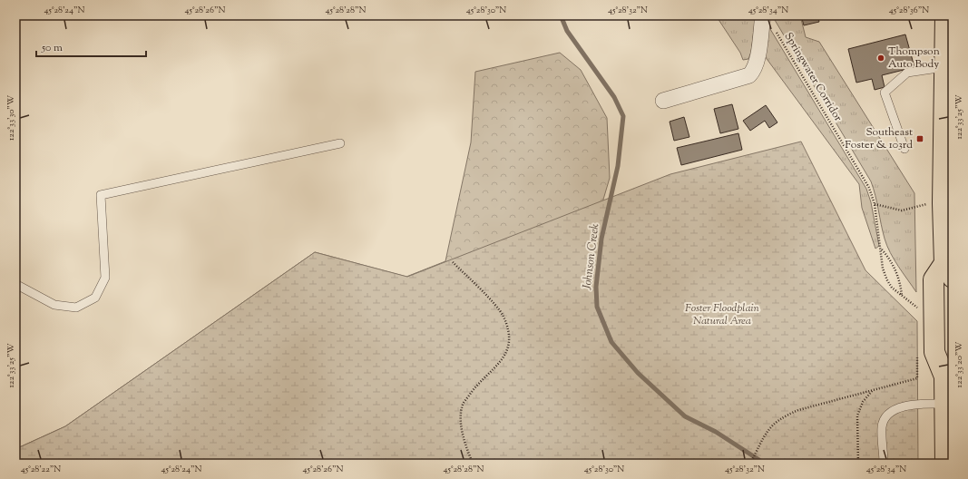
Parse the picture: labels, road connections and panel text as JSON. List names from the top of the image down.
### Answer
{
  "streets": {
    "path": ["Springwater Corridor"]
  },
  "water": ["Johnson Creek"],
  "parks": ["Foster Floodplain Natural Area"],
  "places": {
    "other": ["Thompson Auto Body"],
    "transit": ["Southeast Foster & 103rd"]
  },
  "scale_bar": "50 m",
  "coordinates": [
    "45°28'24\"N",
    "45°28'26\"N",
    "45°28'28\"N",
    "45°28'30\"N",
    "45°28'32\"N",
    "45°28'34\"N",
    "45°28'36\"N",
    "122°33'25\"W",
    "122°33'30\"W",
    "122°33'20\"W",
    "45°28'22\"N"
  ]
}
